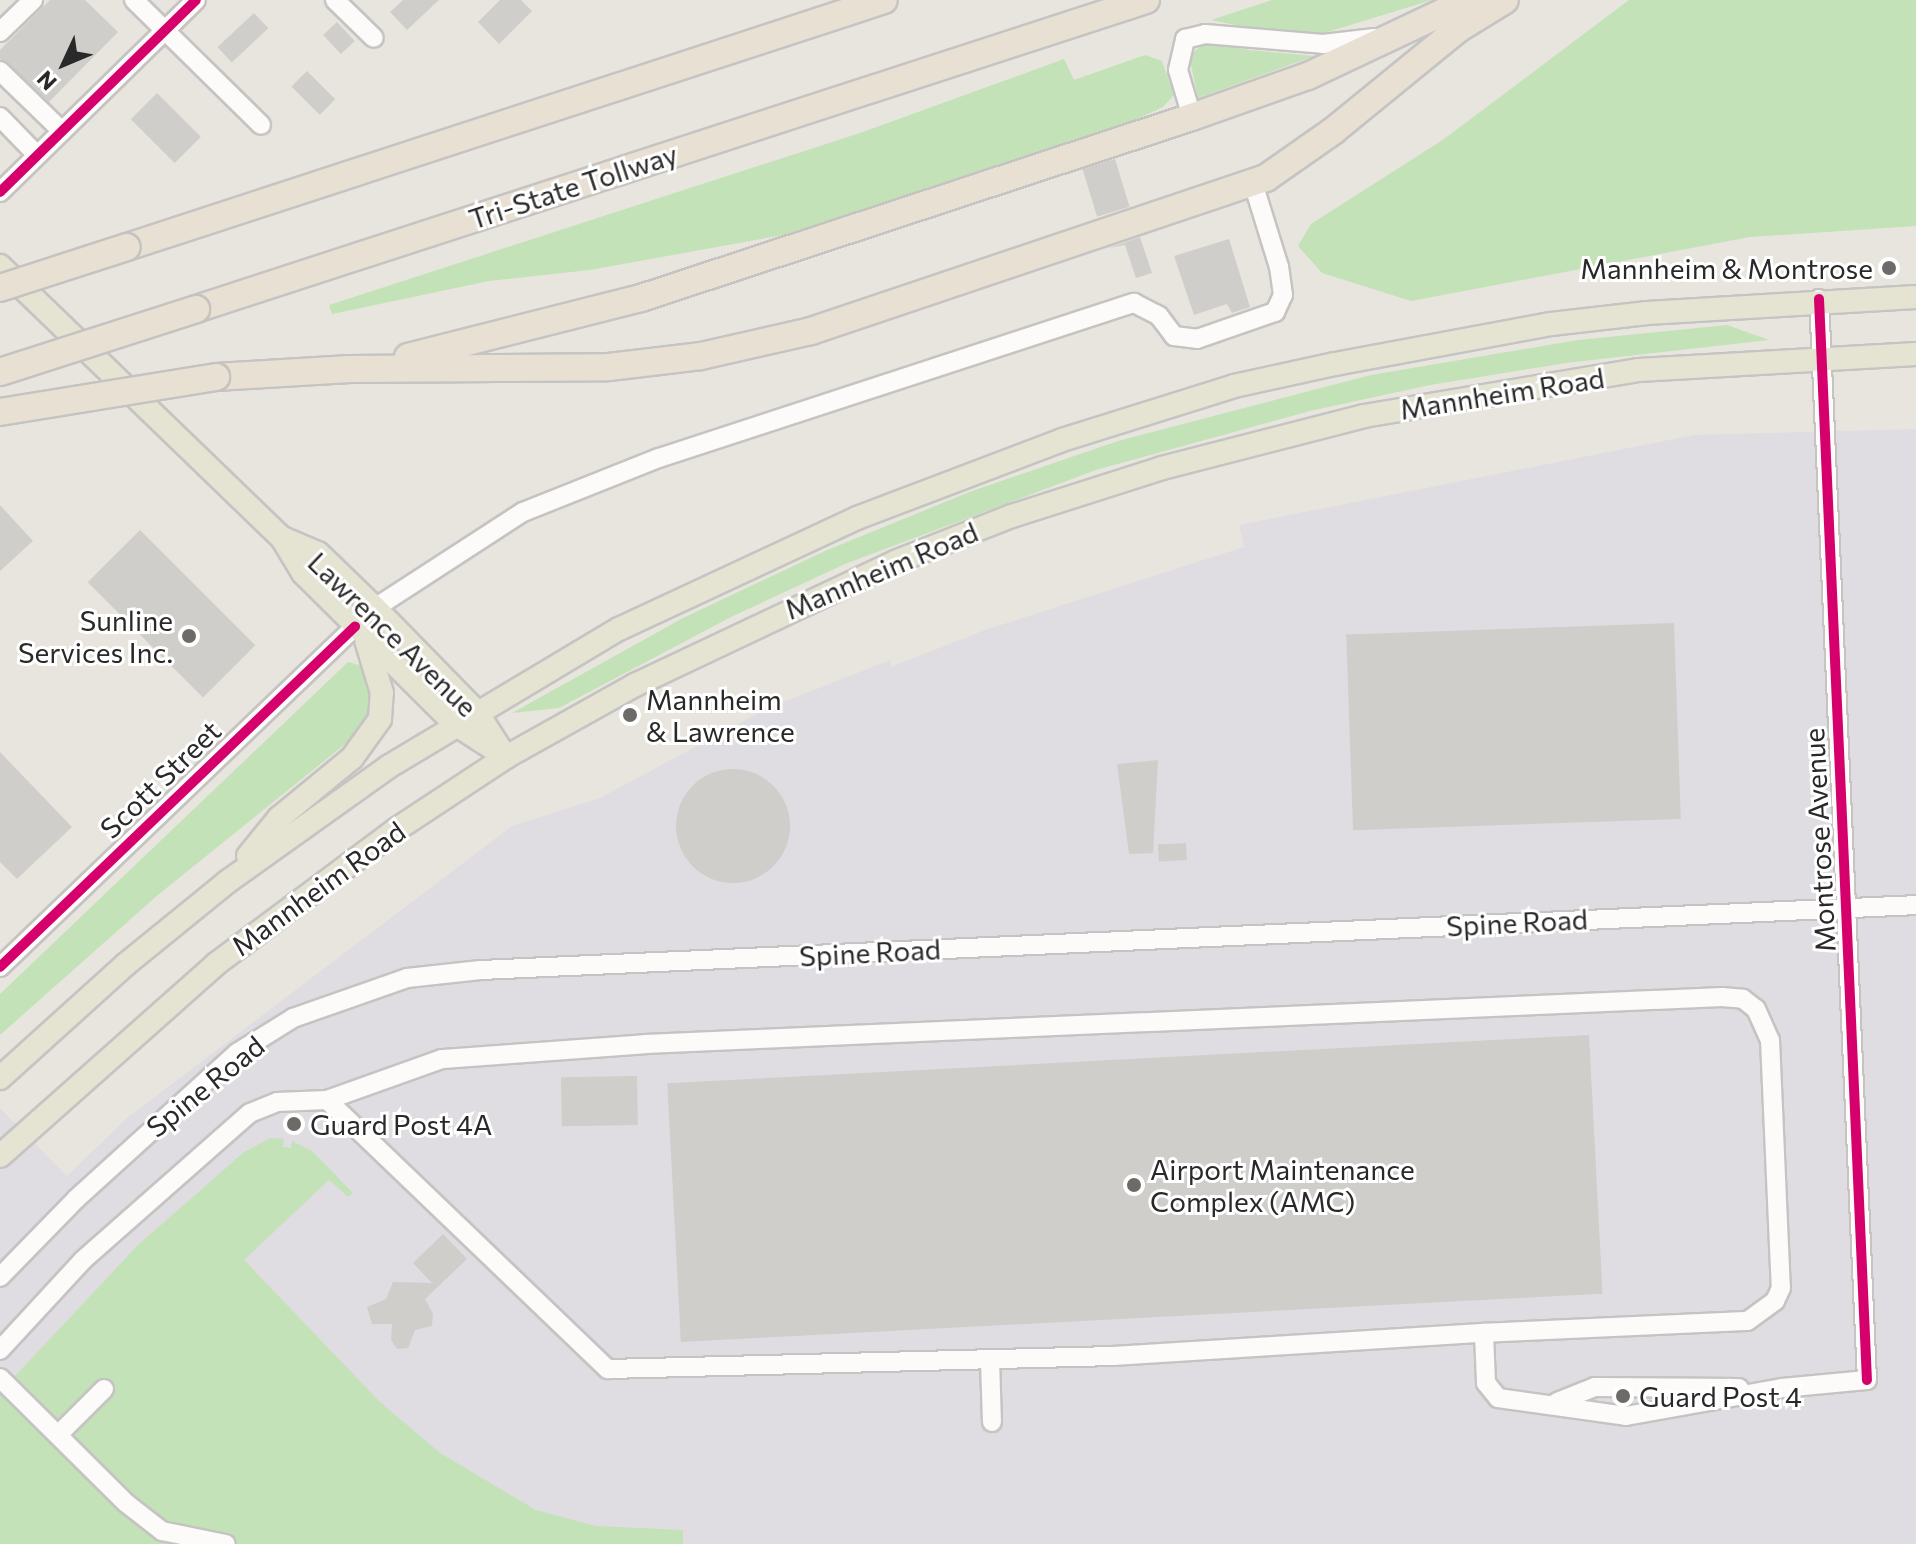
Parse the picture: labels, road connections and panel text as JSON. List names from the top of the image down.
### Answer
{
  "streets": {
    "highway": ["Tri-State Tollway"],
    "main road": ["Mannheim Road", "Lawrence Avenue"],
    "street": ["Scott Street", "Montrose Avenue", "Spine Road"]
  },
  "crossings": [
    ["Mannheim Road", "Lawrence Avenue"],
    ["Mannheim Road", "Montrose Avenue"],
    ["Lawrence Avenue", "Scott Street"],
    ["Montrose Avenue", "Spine Road"]
  ],
  "places": [
    "Mannheim & Montrose",
    "Sunline Services Inc.",
    "Mannheim & Lawrence",
    "Guard Post 4A",
    "Airport Maintenance Complex (AMC)",
    "Guard Post 4"
  ],
  "north": "bottom left"
}
